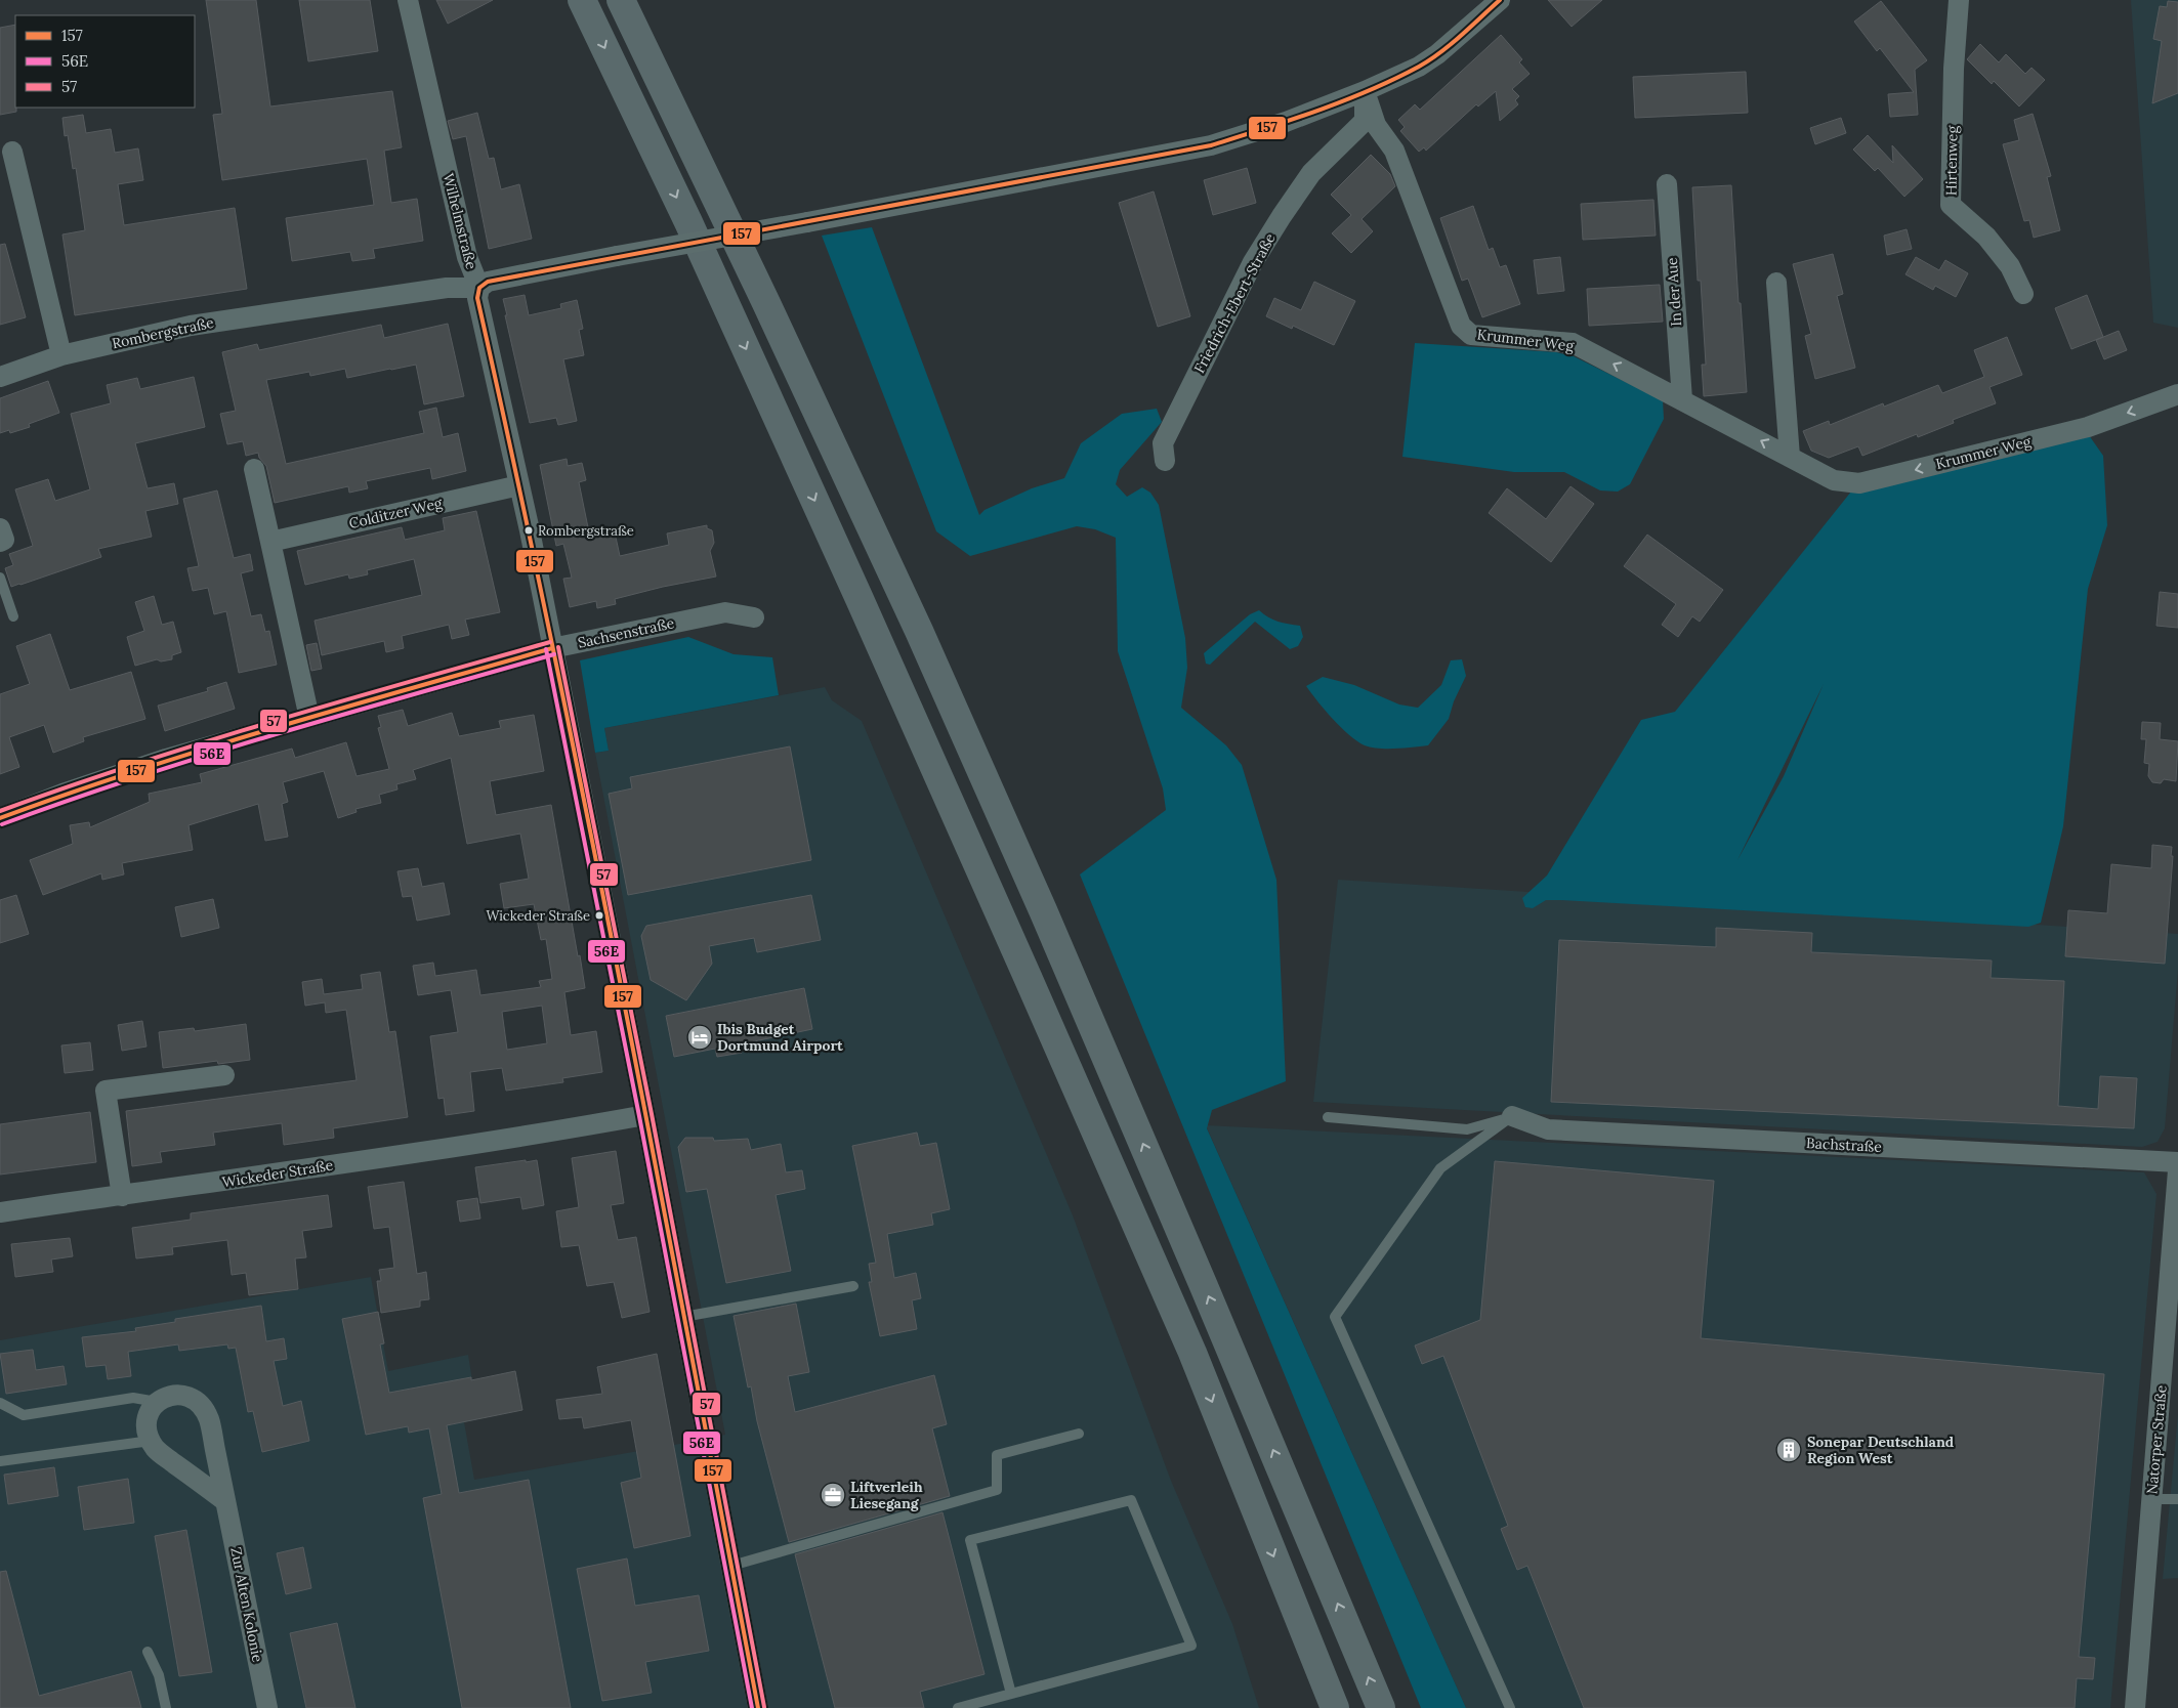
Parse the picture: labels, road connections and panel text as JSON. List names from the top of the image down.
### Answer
{
  "streets": {
    "street": [
      "Hirtenweg",
      "Wilhelmstraße",
      "In der Aue",
      "Friedrich-Ebert-Straße",
      "Rombergstraße",
      "Krummer Weg",
      "Colditzer Weg",
      "Sachsenstraße",
      "Bachstraße",
      "Wickeder Straße",
      "Natorper Straße",
      "Zur Alten Kolonie"
    ]
  },
  "crossings": [
    ["Wilhelmstraße", "Rombergstraße"],
    ["Wilhelmstraße", "Colditzer Weg"],
    ["Wilhelmstraße", "Sachsenstraße"],
    ["Wilhelmstraße", "Wickeder Straße"],
    ["In der Aue", "Krummer Weg"],
    ["Friedrich-Ebert-Straße", "Krummer Weg"]
  ],
  "one_way": ["Krummer Weg"],
  "places": {
    "other": ["Rombergstraße", "Wickeder Straße"],
    "hotel": ["Ibis Budget Dortmund Airport"],
    "building": ["Sonepar Deutschland Region West"],
    "office": ["Liftverleih Liesegang"]
  },
  "lines": ["transit line 157", "transit line 57", "transit line 56E"],
  "legend": ["157", "56E", "57"]
}
